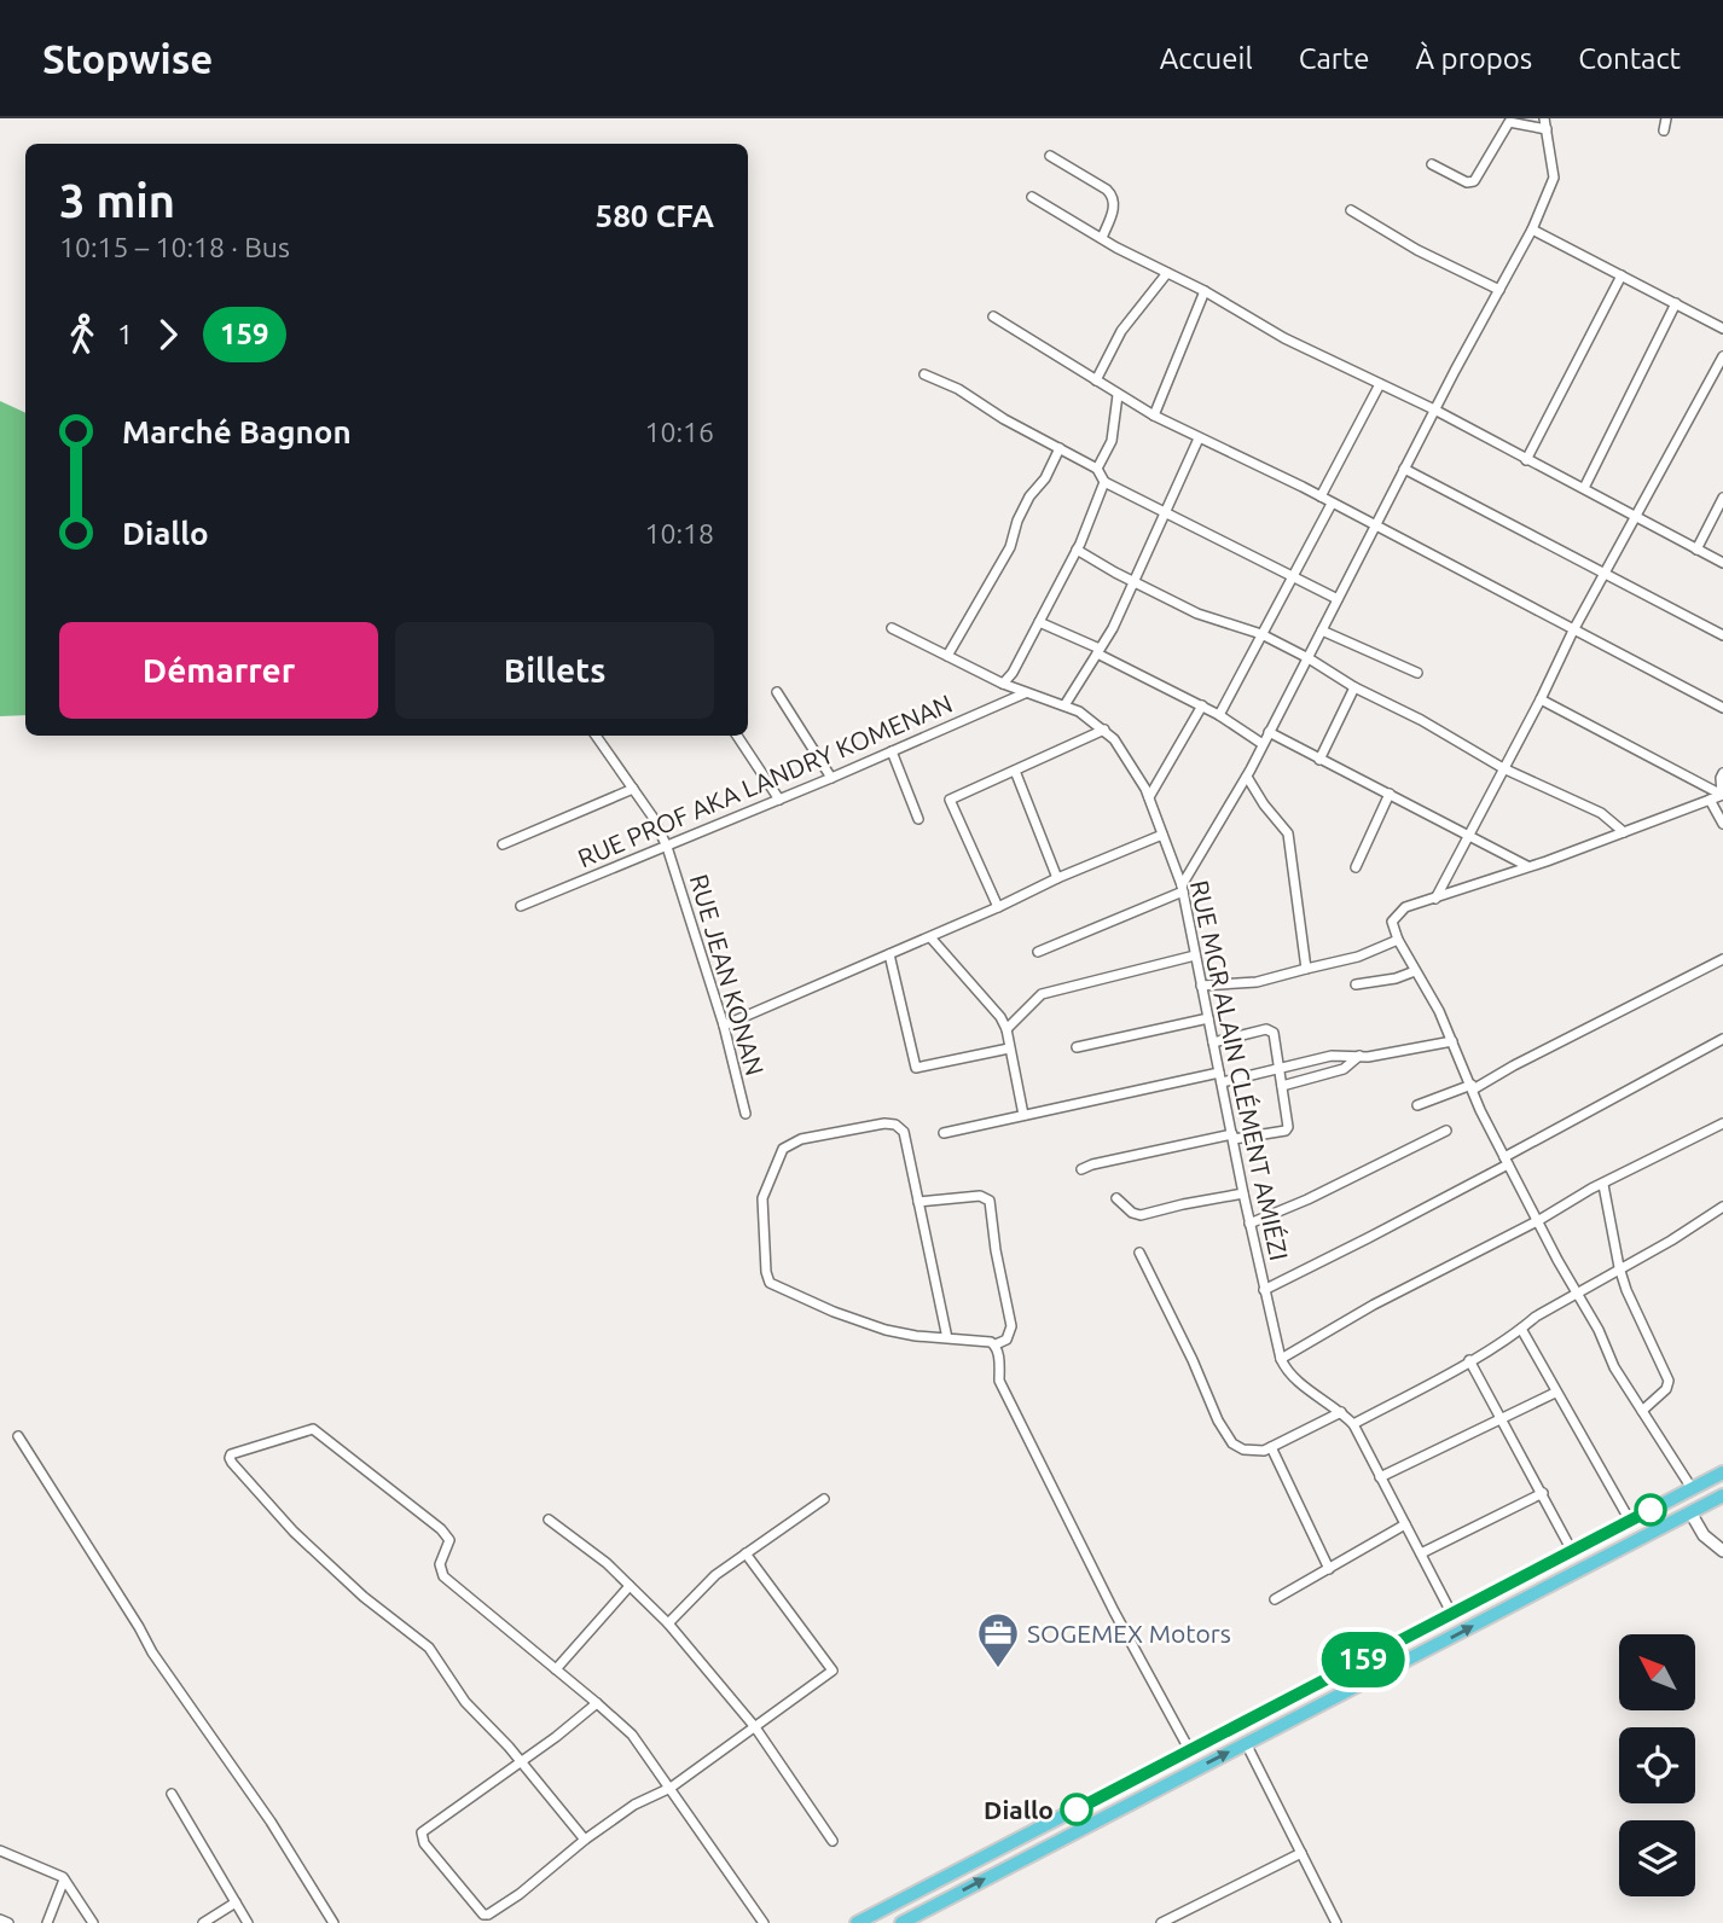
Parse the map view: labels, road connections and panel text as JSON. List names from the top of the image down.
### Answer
{
  "streets": {
    "street": ["RUE PROF AKA LANDRY KOMENAN", "RUE JEAN KONAN", "RUE MGR ALAIN CLÉMENT AMIÉZI"]
  },
  "crossings": [
    ["RUE PROF AKA LANDRY KOMENAN", "RUE JEAN KONAN"],
    ["RUE PROF AKA LANDRY KOMENAN", "RUE MGR ALAIN CLÉMENT AMIÉZI"]
  ],
  "places": {
    "office": ["SOGEMEX Motors"],
    "other": ["Diallo"]
  },
  "lines": ["bus line 159"],
  "north": "top left",
  "page": {
    "header": "Stopwise",
    "nav": [
      "Accueil",
      "Carte",
      "À propos",
      "Contact"
    ],
    "on_map": "159",
    "heading": ["3 min", "10:15 – 10:18 · Bus", "580 CFA"],
    "legs": ["1", "159"],
    "list": [
      {
        "name": "Marché Bagnon",
        "value": "10:16"
      },
      {
        "name": "Diallo",
        "value": "10:18"
      }
    ],
    "buttons": ["Démarrer", "Billets"]
  }
}
